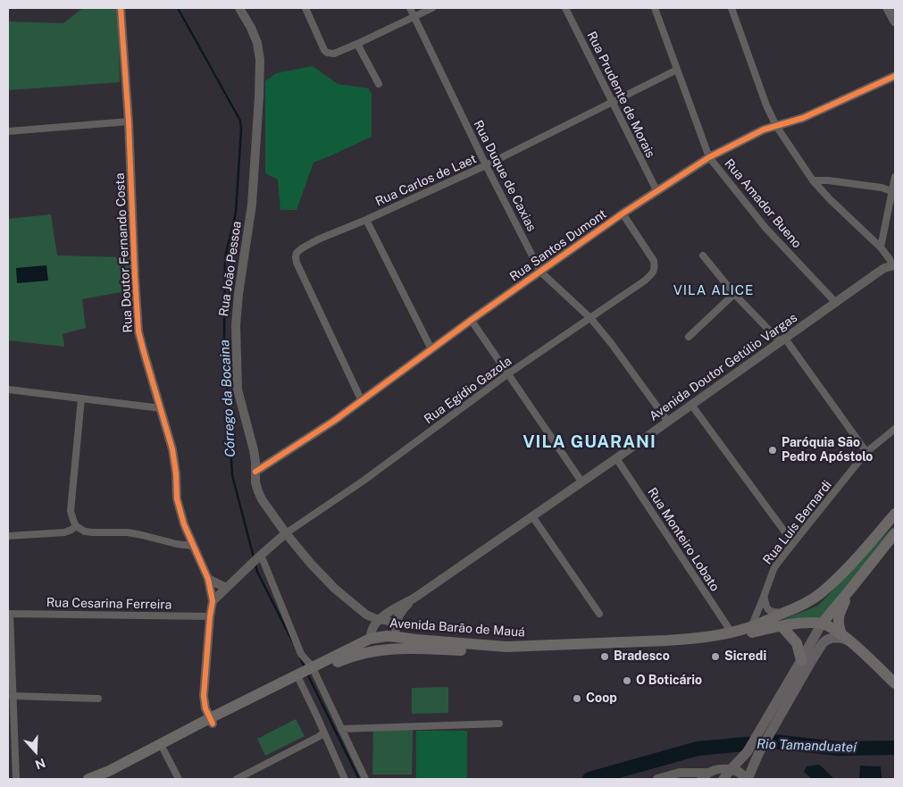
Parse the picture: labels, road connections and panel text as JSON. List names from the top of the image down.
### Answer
{
  "streets": {
    "main road": ["Avenida Barão de Mauá"],
    "street": [
      "Rua Prudente de Morais",
      "Rua Duque de Caxias",
      "Rua Carlos de Laet",
      "Rua Amador Bueno",
      "Rua Santos Dumont",
      "Rua Doutor Fernando Costa",
      "Rua João Pessoa",
      "Avenida Doutor Getúlio Vargas",
      "Rua Egídio Gazola",
      "Rua Luís Bernardi",
      "Rua Monteiro Lobato",
      "Rua Cesarina Ferreira"
    ]
  },
  "crossings": [
    ["Rua Prudente de Morais", "Rua Carlos de Laet"],
    ["Rua Prudente de Morais", "Rua Santos Dumont"],
    ["Rua Duque de Caxias", "Rua Carlos de Laet"],
    ["Rua Duque de Caxias", "Rua Santos Dumont"],
    ["Rua Duque de Caxias", "Avenida Doutor Getúlio Vargas"],
    ["Rua Duque de Caxias", "Rua Egídio Gazola"],
    ["Rua Carlos de Laet", "Rua Amador Bueno"],
    ["Rua Carlos de Laet", "Rua Santos Dumont"],
    ["Rua Amador Bueno", "Rua Santos Dumont"],
    ["Rua Amador Bueno", "Avenida Doutor Getúlio Vargas"],
    ["Rua Santos Dumont", "Rua João Pessoa"],
    ["Rua Santos Dumont", "Rua Egídio Gazola"],
    ["Rua Doutor Fernando Costa", "Rua Cesarina Ferreira"],
    ["Rua Doutor Fernando Costa", "Avenida Barão de Mauá"],
    ["Rua João Pessoa", "Avenida Doutor Getúlio Vargas"],
    ["Rua João Pessoa", "Rua Egídio Gazola"],
    ["Avenida Doutor Getúlio Vargas", "Rua Monteiro Lobato"],
    ["Avenida Doutor Getúlio Vargas", "Avenida Barão de Mauá"],
    ["Rua Luís Bernardi", "Avenida Barão de Mauá"],
    ["Rua Monteiro Lobato", "Avenida Barão de Mauá"]
  ],
  "districts": ["VILA ALICE", "VILA GUARANI"],
  "water": ["Córrego da Bocaina", "Rio Tamanduateí"],
  "places": [
    "Paróquia São Pedro Apóstolo",
    "Bradesco",
    "Sicredi",
    "O Boticário",
    "Coop"
  ],
  "north": "bottom"
}
